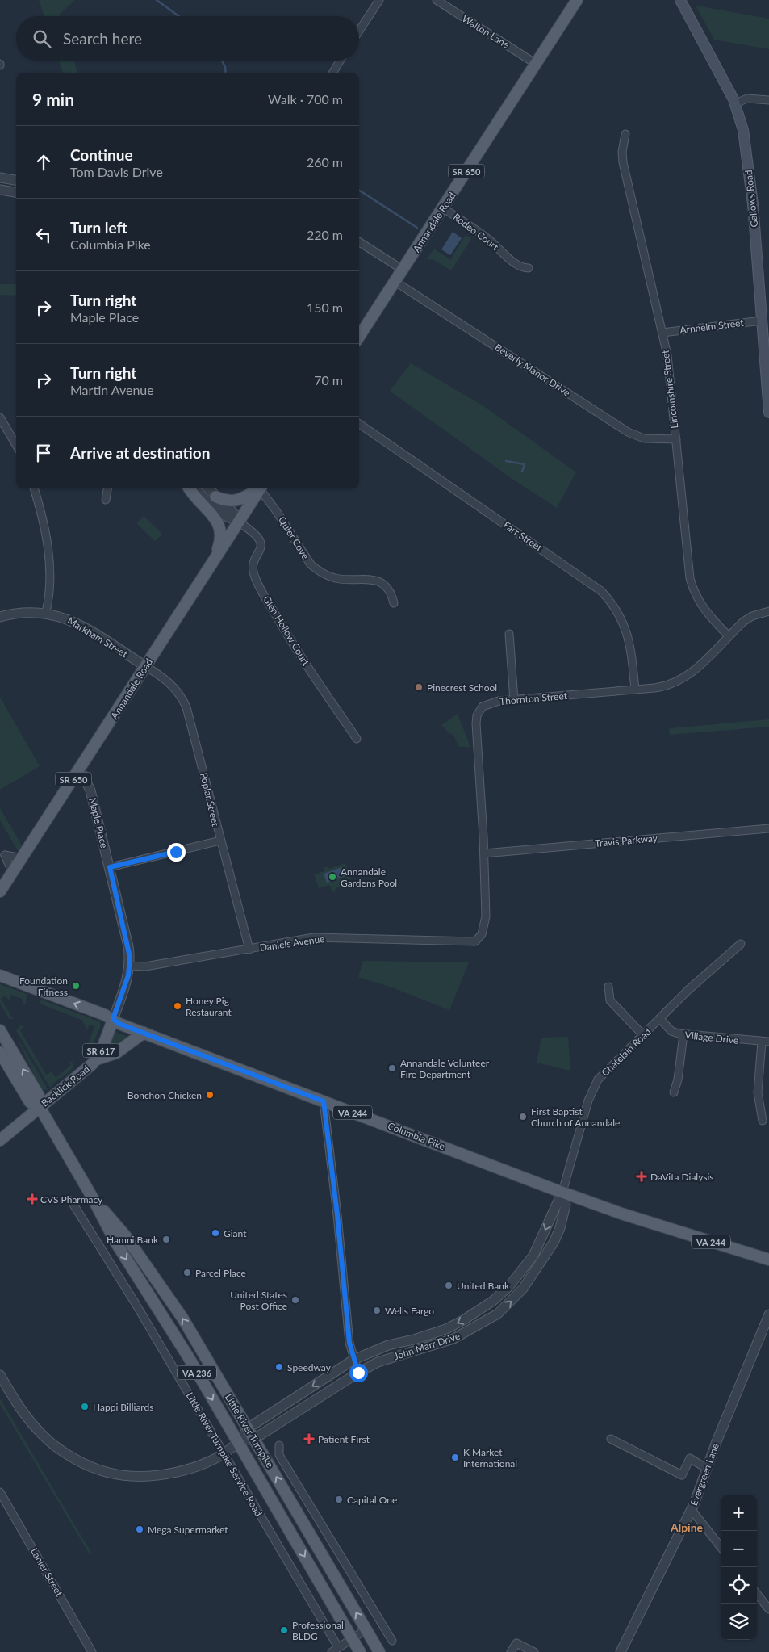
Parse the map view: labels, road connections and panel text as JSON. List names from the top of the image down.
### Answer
{
  "streets": {
    "main road": [
      "SR 650",
      "Gallows Road",
      "Annandale Road",
      "SR 617",
      "Backlick Road",
      "VA 244",
      "Columbia Pike",
      "VA 236",
      "Little River Turnpike"
    ],
    "street": [
      "Walton Lane",
      "Rodeo Court",
      "Arnheim Street",
      "Beverly Manor Drive",
      "Lincolnshire Street",
      "Farr Street",
      "Quiet Cove",
      "Glen Hollow Court",
      "Markham Street",
      "Thornton Street",
      "Poplar Street",
      "Maple Place",
      "Travis Parkway",
      "Daniels Avenue",
      "Village Drive",
      "Chatelain Road",
      "John Marr Drive",
      "Little River Turnpike Service Road",
      "Evergreen Lane",
      "Lanier Street"
    ]
  },
  "crossings": [
    ["Walton Lane", "Annandale Road"],
    ["Gallows Road", "Arnheim Street"],
    ["Annandale Road", "Rodeo Court"],
    ["Annandale Road", "Beverly Manor Drive"],
    ["Annandale Road", "Glen Hollow Court"],
    ["Annandale Road", "Markham Street"],
    ["Annandale Road", "Poplar Street"],
    ["Annandale Road", "Maple Place"],
    ["Arnheim Street", "Lincolnshire Street"],
    ["Beverly Manor Drive", "Lincolnshire Street"],
    ["Lincolnshire Street", "Thornton Street"],
    ["Farr Street", "Thornton Street"],
    ["Markham Street", "Poplar Street"],
    ["Thornton Street", "Travis Parkway"],
    ["Thornton Street", "Daniels Avenue"],
    ["Poplar Street", "Daniels Avenue"],
    ["Maple Place", "Daniels Avenue"],
    ["Maple Place", "Backlick Road"],
    ["Maple Place", "Columbia Pike"],
    ["Village Drive", "Chatelain Road"],
    ["Chatelain Road", "Columbia Pike"],
    ["Chatelain Road", "John Marr Drive"],
    ["Backlick Road", "Columbia Pike"],
    ["Backlick Road", "Little River Turnpike"],
    ["Columbia Pike", "John Marr Drive"],
    ["John Marr Drive", "Little River Turnpike"],
    ["John Marr Drive", "Little River Turnpike Service Road"]
  ],
  "districts": ["Alpine"],
  "places": {
    "other": [
      "Pinecrest School",
      "Annandale Gardens Pool",
      "Foundation Fitness",
      "Honey Pig Restaurant",
      "Annandale Volunteer Fire Department",
      "Bonchon Chicken",
      "First Baptist Church of Annandale",
      "Giant",
      "Hamni Bank",
      "Parcel Place",
      "United Bank",
      "United States Post Office",
      "Wells Fargo",
      "Speedway",
      "Happi Billiards",
      "K Market International",
      "Capital One",
      "Mega Supermarket",
      "Professional BLDG"
    ],
    "health": ["DaVita Dialysis", "CVS Pharmacy", "Patient First"]
  },
  "page": {
    "search": "Search here",
    "heading": ["9 min", "Walk · 700 m"],
    "list": [
      ["Continue", "Tom Davis Drive", "260 m"],
      ["Turn left", "Columbia Pike", "220 m"],
      ["Turn right", "Maple Place", "150 m"],
      ["Turn right", "Martin Avenue", "70 m"],
      "Arrive at destination"
    ],
    "map_buttons": ["+", "−"]
  }
}
